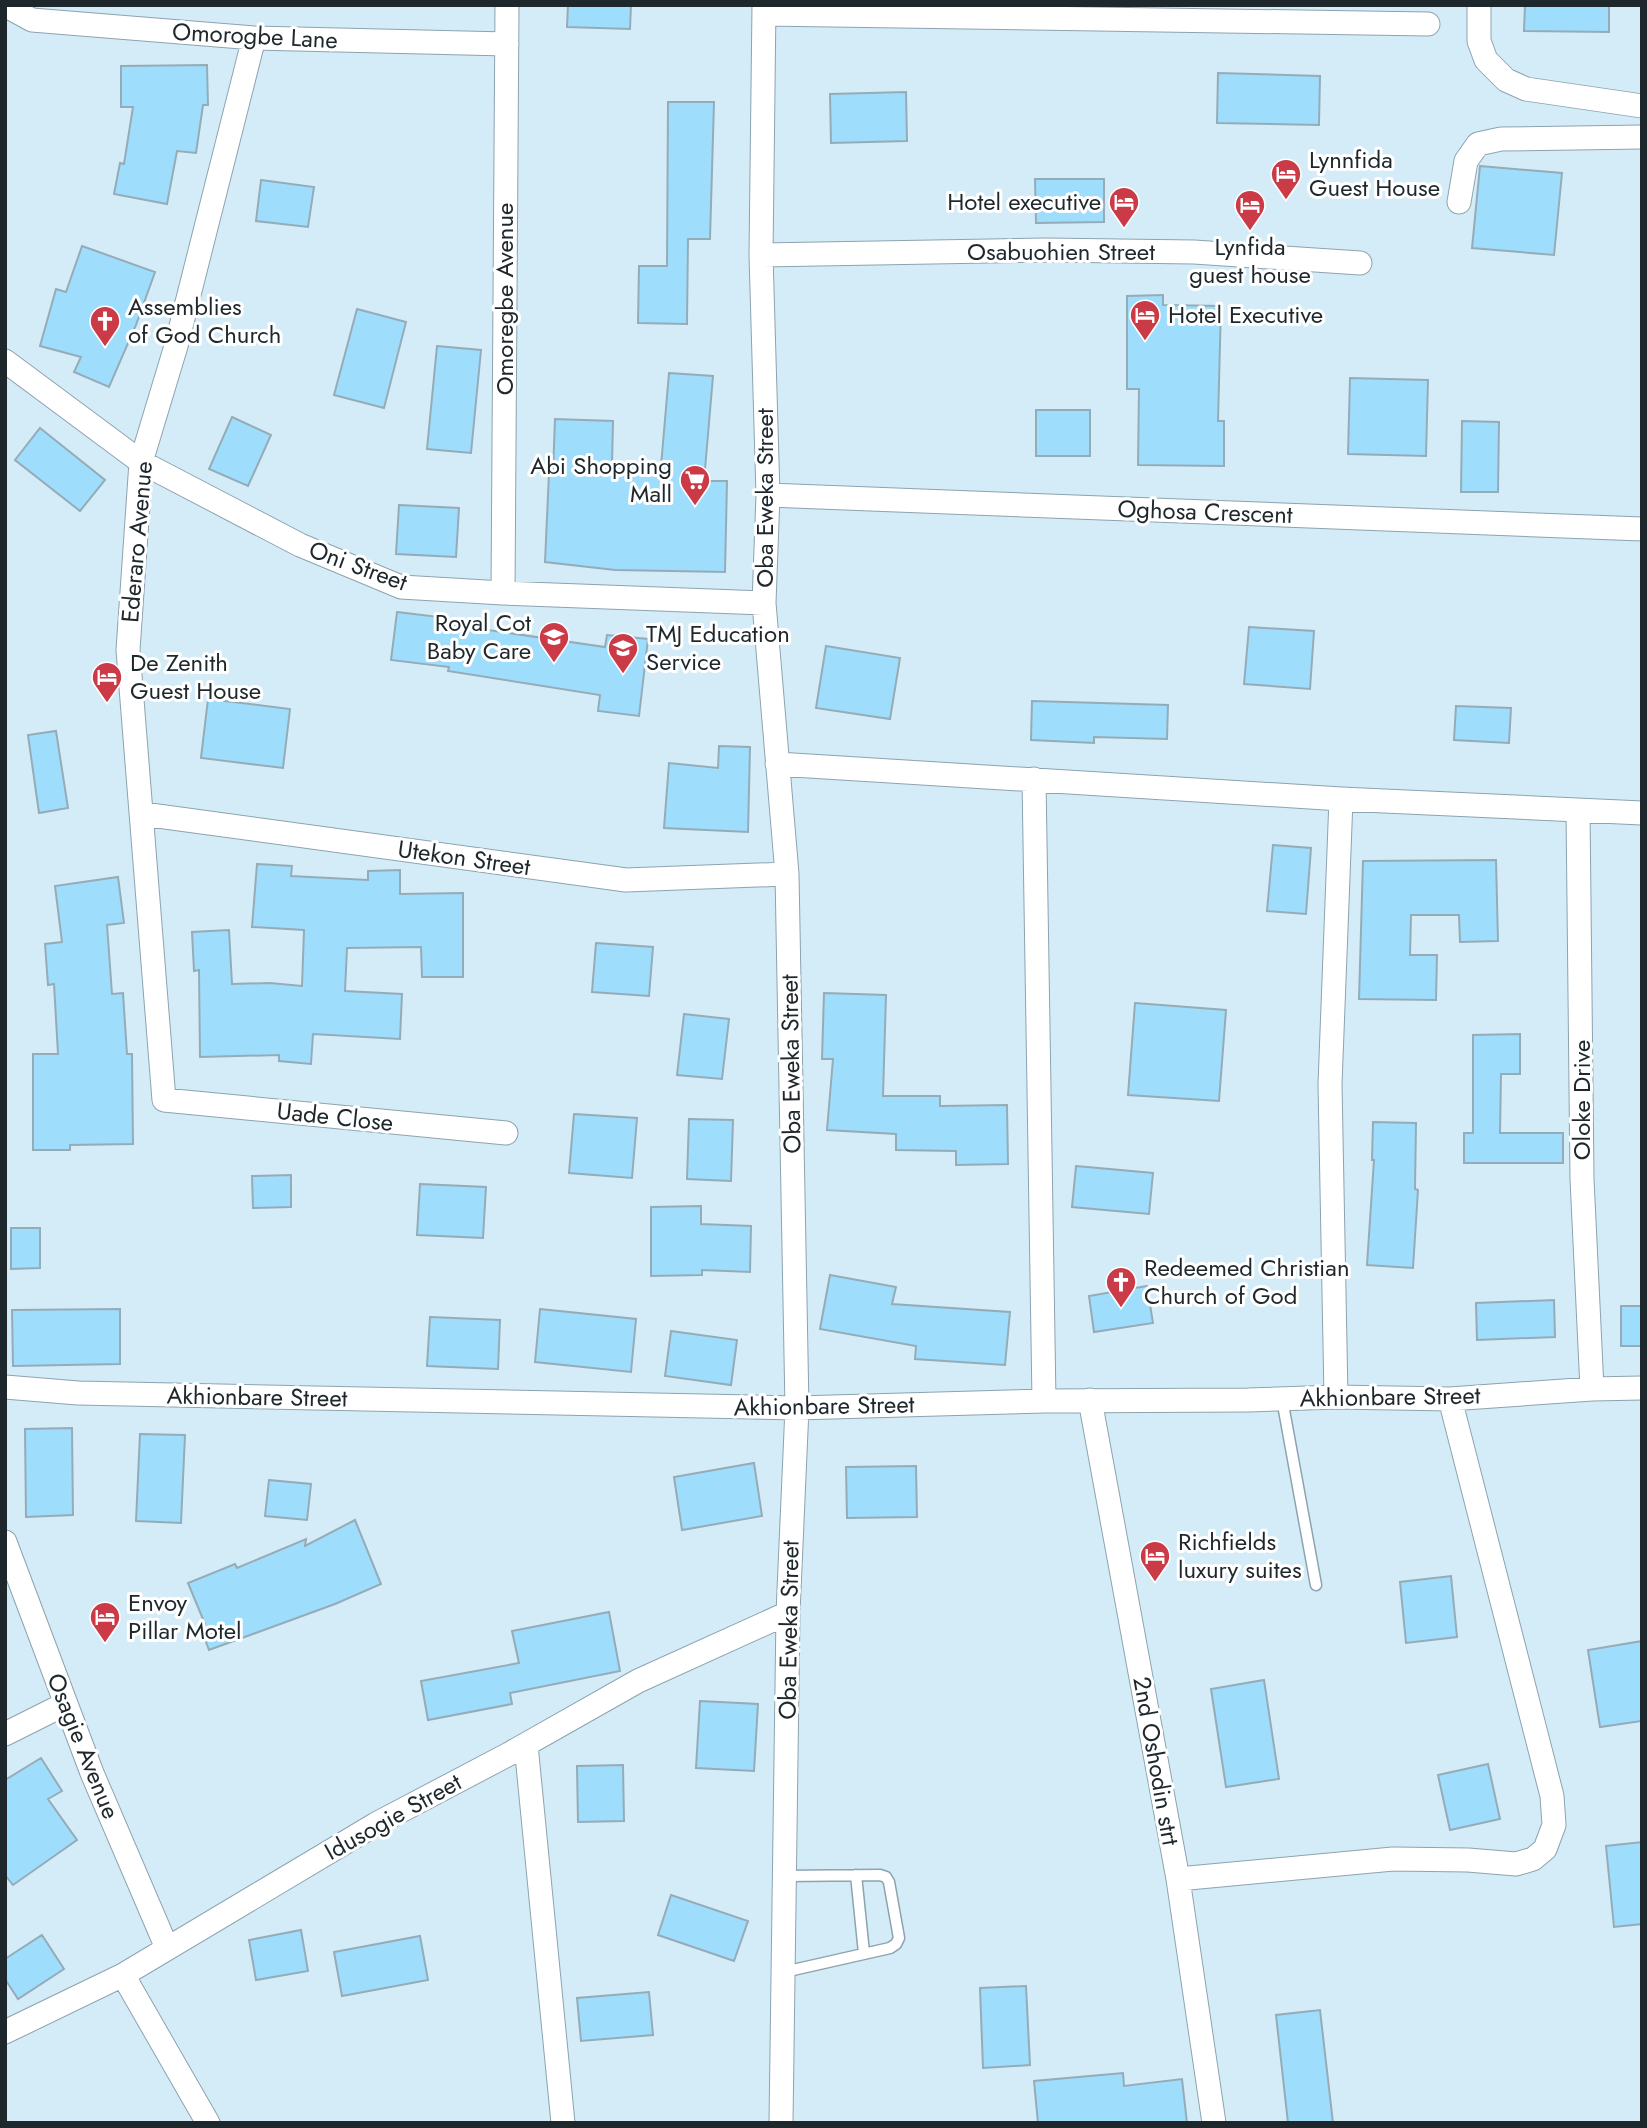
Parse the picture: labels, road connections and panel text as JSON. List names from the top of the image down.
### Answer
{
  "streets": {
    "street": [
      "Omorogbe Lane",
      "Osabuohien Street",
      "Omoregbe Avenue",
      "Oba Eweka Street",
      "Oghosa Crescent",
      "Ederaro Avenue",
      "Oni Street",
      "Utekon Street",
      "Oloke Drive",
      "Uade Close",
      "Akhionbare Street",
      "Osagie Avenue",
      "2nd Oshodin strt",
      "Idusogie Street"
    ]
  },
  "crossings": [
    ["Omorogbe Lane", "Omoregbe Avenue"],
    ["Omorogbe Lane", "Ederaro Avenue"],
    ["Osabuohien Street", "Oba Eweka Street"],
    ["Omoregbe Avenue", "Oni Street"],
    ["Oba Eweka Street", "Oghosa Crescent"],
    ["Oba Eweka Street", "Oni Street"],
    ["Oba Eweka Street", "Utekon Street"],
    ["Oba Eweka Street", "Akhionbare Street"],
    ["Oba Eweka Street", "Idusogie Street"],
    ["Ederaro Avenue", "Oni Street"],
    ["Ederaro Avenue", "Utekon Street"],
    ["Ederaro Avenue", "Uade Close"],
    ["Oloke Drive", "Akhionbare Street"],
    ["Akhionbare Street", "2nd Oshodin strt"],
    ["Osagie Avenue", "Idusogie Street"]
  ],
  "places": {
    "hotel": [
      "Lynnfida Guest House",
      "Hotel executive",
      "Lynfida guest house",
      "Hotel Executive",
      "De Zenith Guest House",
      "Richfields luxury suites",
      "Envoy Pillar Motel"
    ],
    "church": ["Assemblies of God Church", "Redeemed Christian Church of God"],
    "supermarket": ["Abi Shopping Mall"],
    "school or university": ["Royal Cot Baby Care", "TMJ Education Service"]
  }
}
